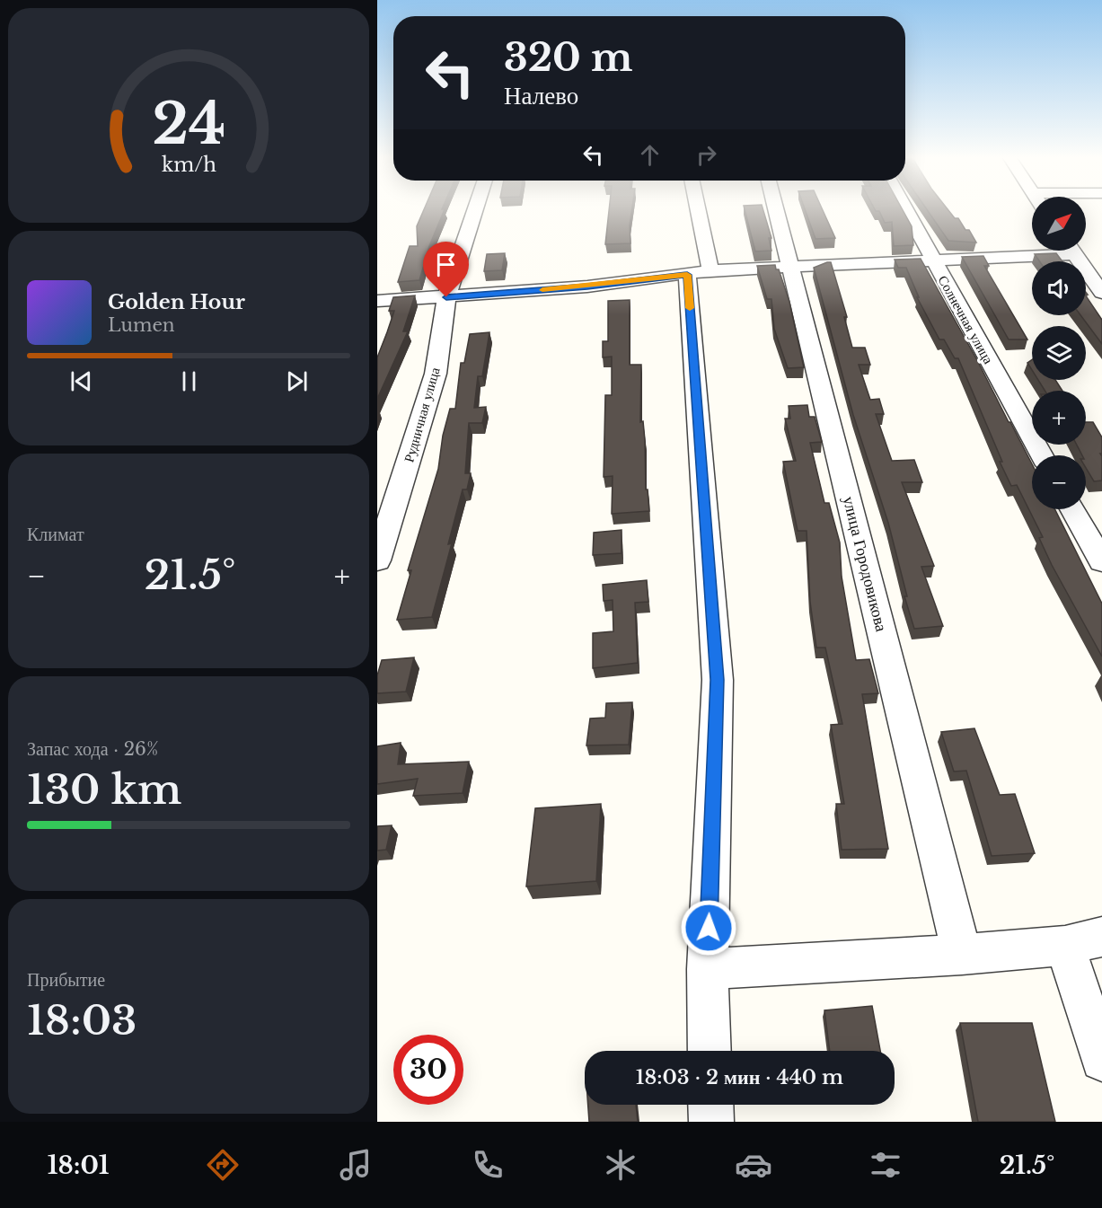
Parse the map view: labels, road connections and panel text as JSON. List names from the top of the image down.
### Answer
{
  "streets": {
    "street": ["Солнечная улица", "Рудничная улица", "улица Городовикова"]
  },
  "north": "top right",
  "page": {
    "turn": ["320 m", "Налево"],
    "map_buttons": ["+", "−"],
    "song": ["Golden Hour", "Lumen"],
    "tile": [
      "Климат",
      ["Запас хода · 26%", "130 km"],
      ["Прибытие", "18:03"]
    ],
    "heat": ["−", "21.5°", "+"],
    "limit": "30",
    "trip": "18:03 · 2 мин · 440 m",
    "tabs": ["18:01", "21.5°"],
    "gauge": ["24", "km/h"]
  }
}
